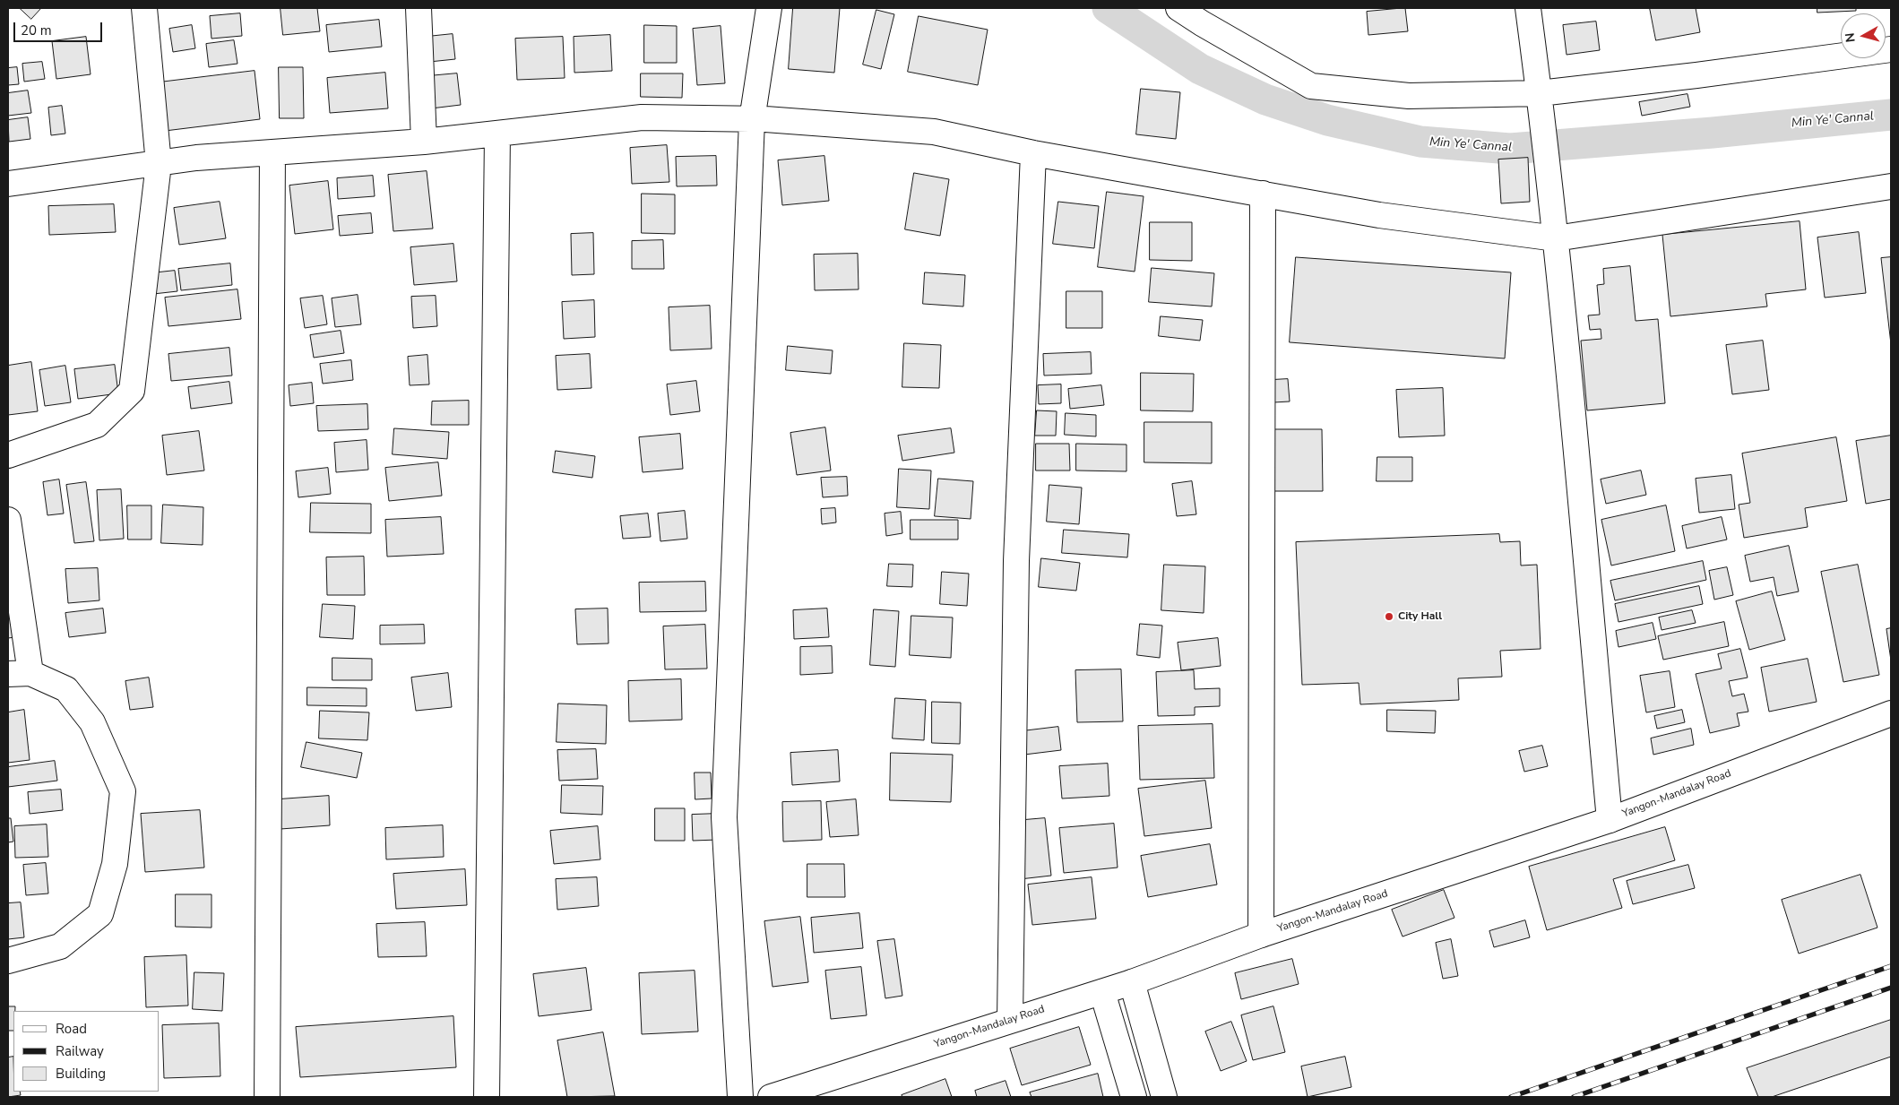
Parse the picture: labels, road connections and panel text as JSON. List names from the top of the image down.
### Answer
{
  "streets": {
    "main road": ["Yangon-Mandalay Road"]
  },
  "water": ["Min Ye' Cannal"],
  "places": ["City Hall"],
  "legend": ["Road", "Railway", "Building"],
  "scale_bar": "20 m",
  "north": "left"
}
